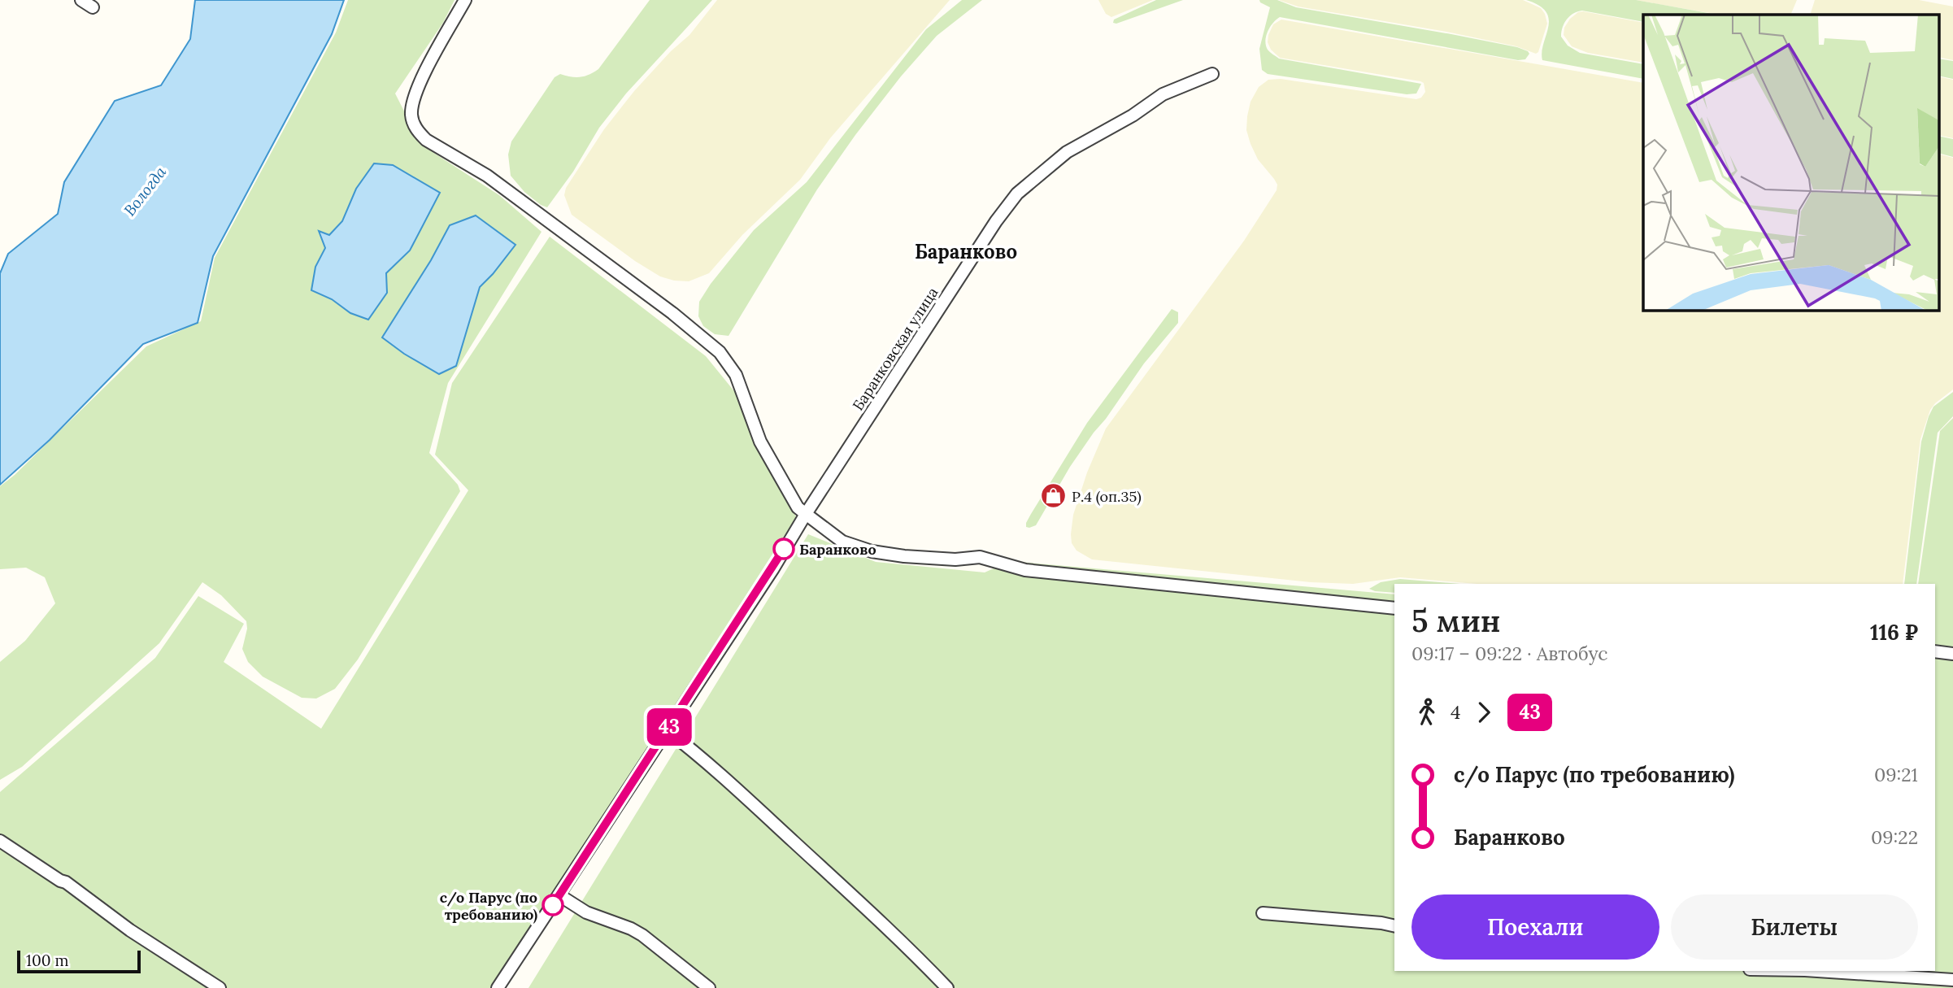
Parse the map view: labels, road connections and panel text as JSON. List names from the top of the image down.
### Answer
{
  "streets": {
    "street": ["Баранковская улица"]
  },
  "districts": ["Баранково"],
  "water": ["Вологда"],
  "places": {
    "shop": ["Р.4 (оп.35)"],
    "other": ["Баранково", "с/о Парус (по требованию)"]
  },
  "lines": ["bus line 43"],
  "scale_bar": "100 m",
  "page": {
    "on_map": "43",
    "heading": ["5 мин", "09:17 – 09:22 · Автобус", "116 ₽"],
    "legs": ["4", "43"],
    "list": [
      {
        "name": "с/о Парус (по требованию)",
        "value": "09:21"
      },
      {
        "name": "Баранково",
        "value": "09:22"
      }
    ],
    "buttons": ["Поехали", "Билеты"],
    "scale": "100 m"
  }
}
